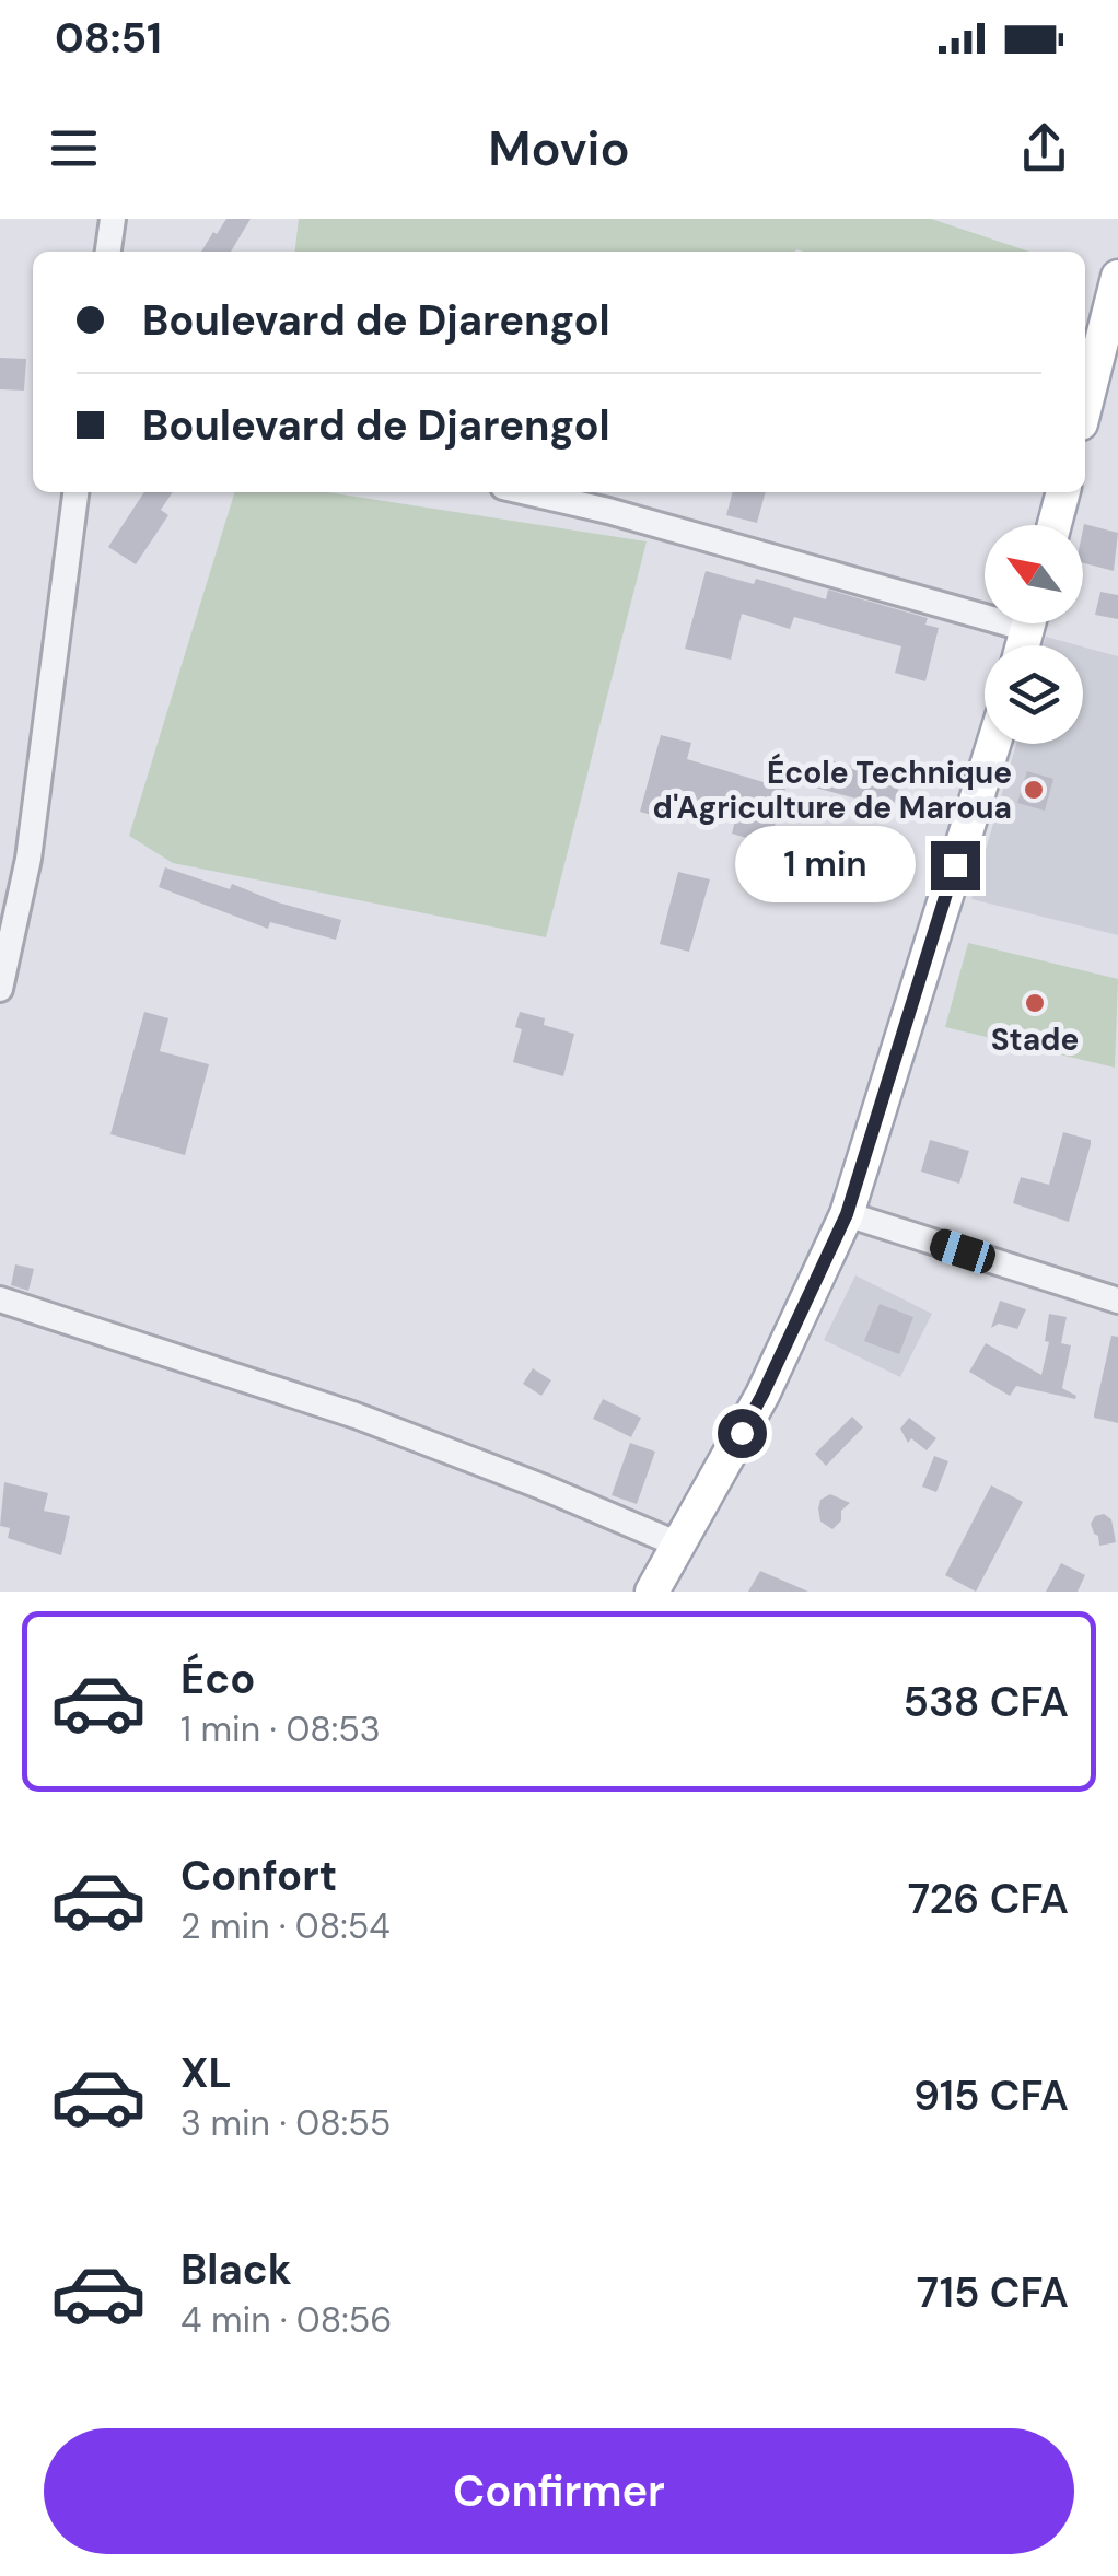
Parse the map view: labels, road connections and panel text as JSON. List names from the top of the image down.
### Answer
{
  "places": ["École Technique d'Agriculture de Maroua", "Stade"],
  "north": "top left",
  "page": {
    "status": "08:51",
    "header": "Movio",
    "banner": ["Boulevard de Djarengol", "Boulevard de Djarengol"],
    "bubble": "1 min",
    "list": [
      {
        "name": "Éco",
        "note": "1 min · 08:53",
        "value": "538 CFA"
      },
      {
        "name": "Confort",
        "note": "2 min · 08:54",
        "value": "726 CFA"
      },
      {
        "name": "XL",
        "note": "3 min · 08:55",
        "value": "915 CFA"
      },
      {
        "name": "Black",
        "note": "4 min · 08:56",
        "value": "715 CFA"
      }
    ],
    "buttons": "Confirmer"
  }
}
